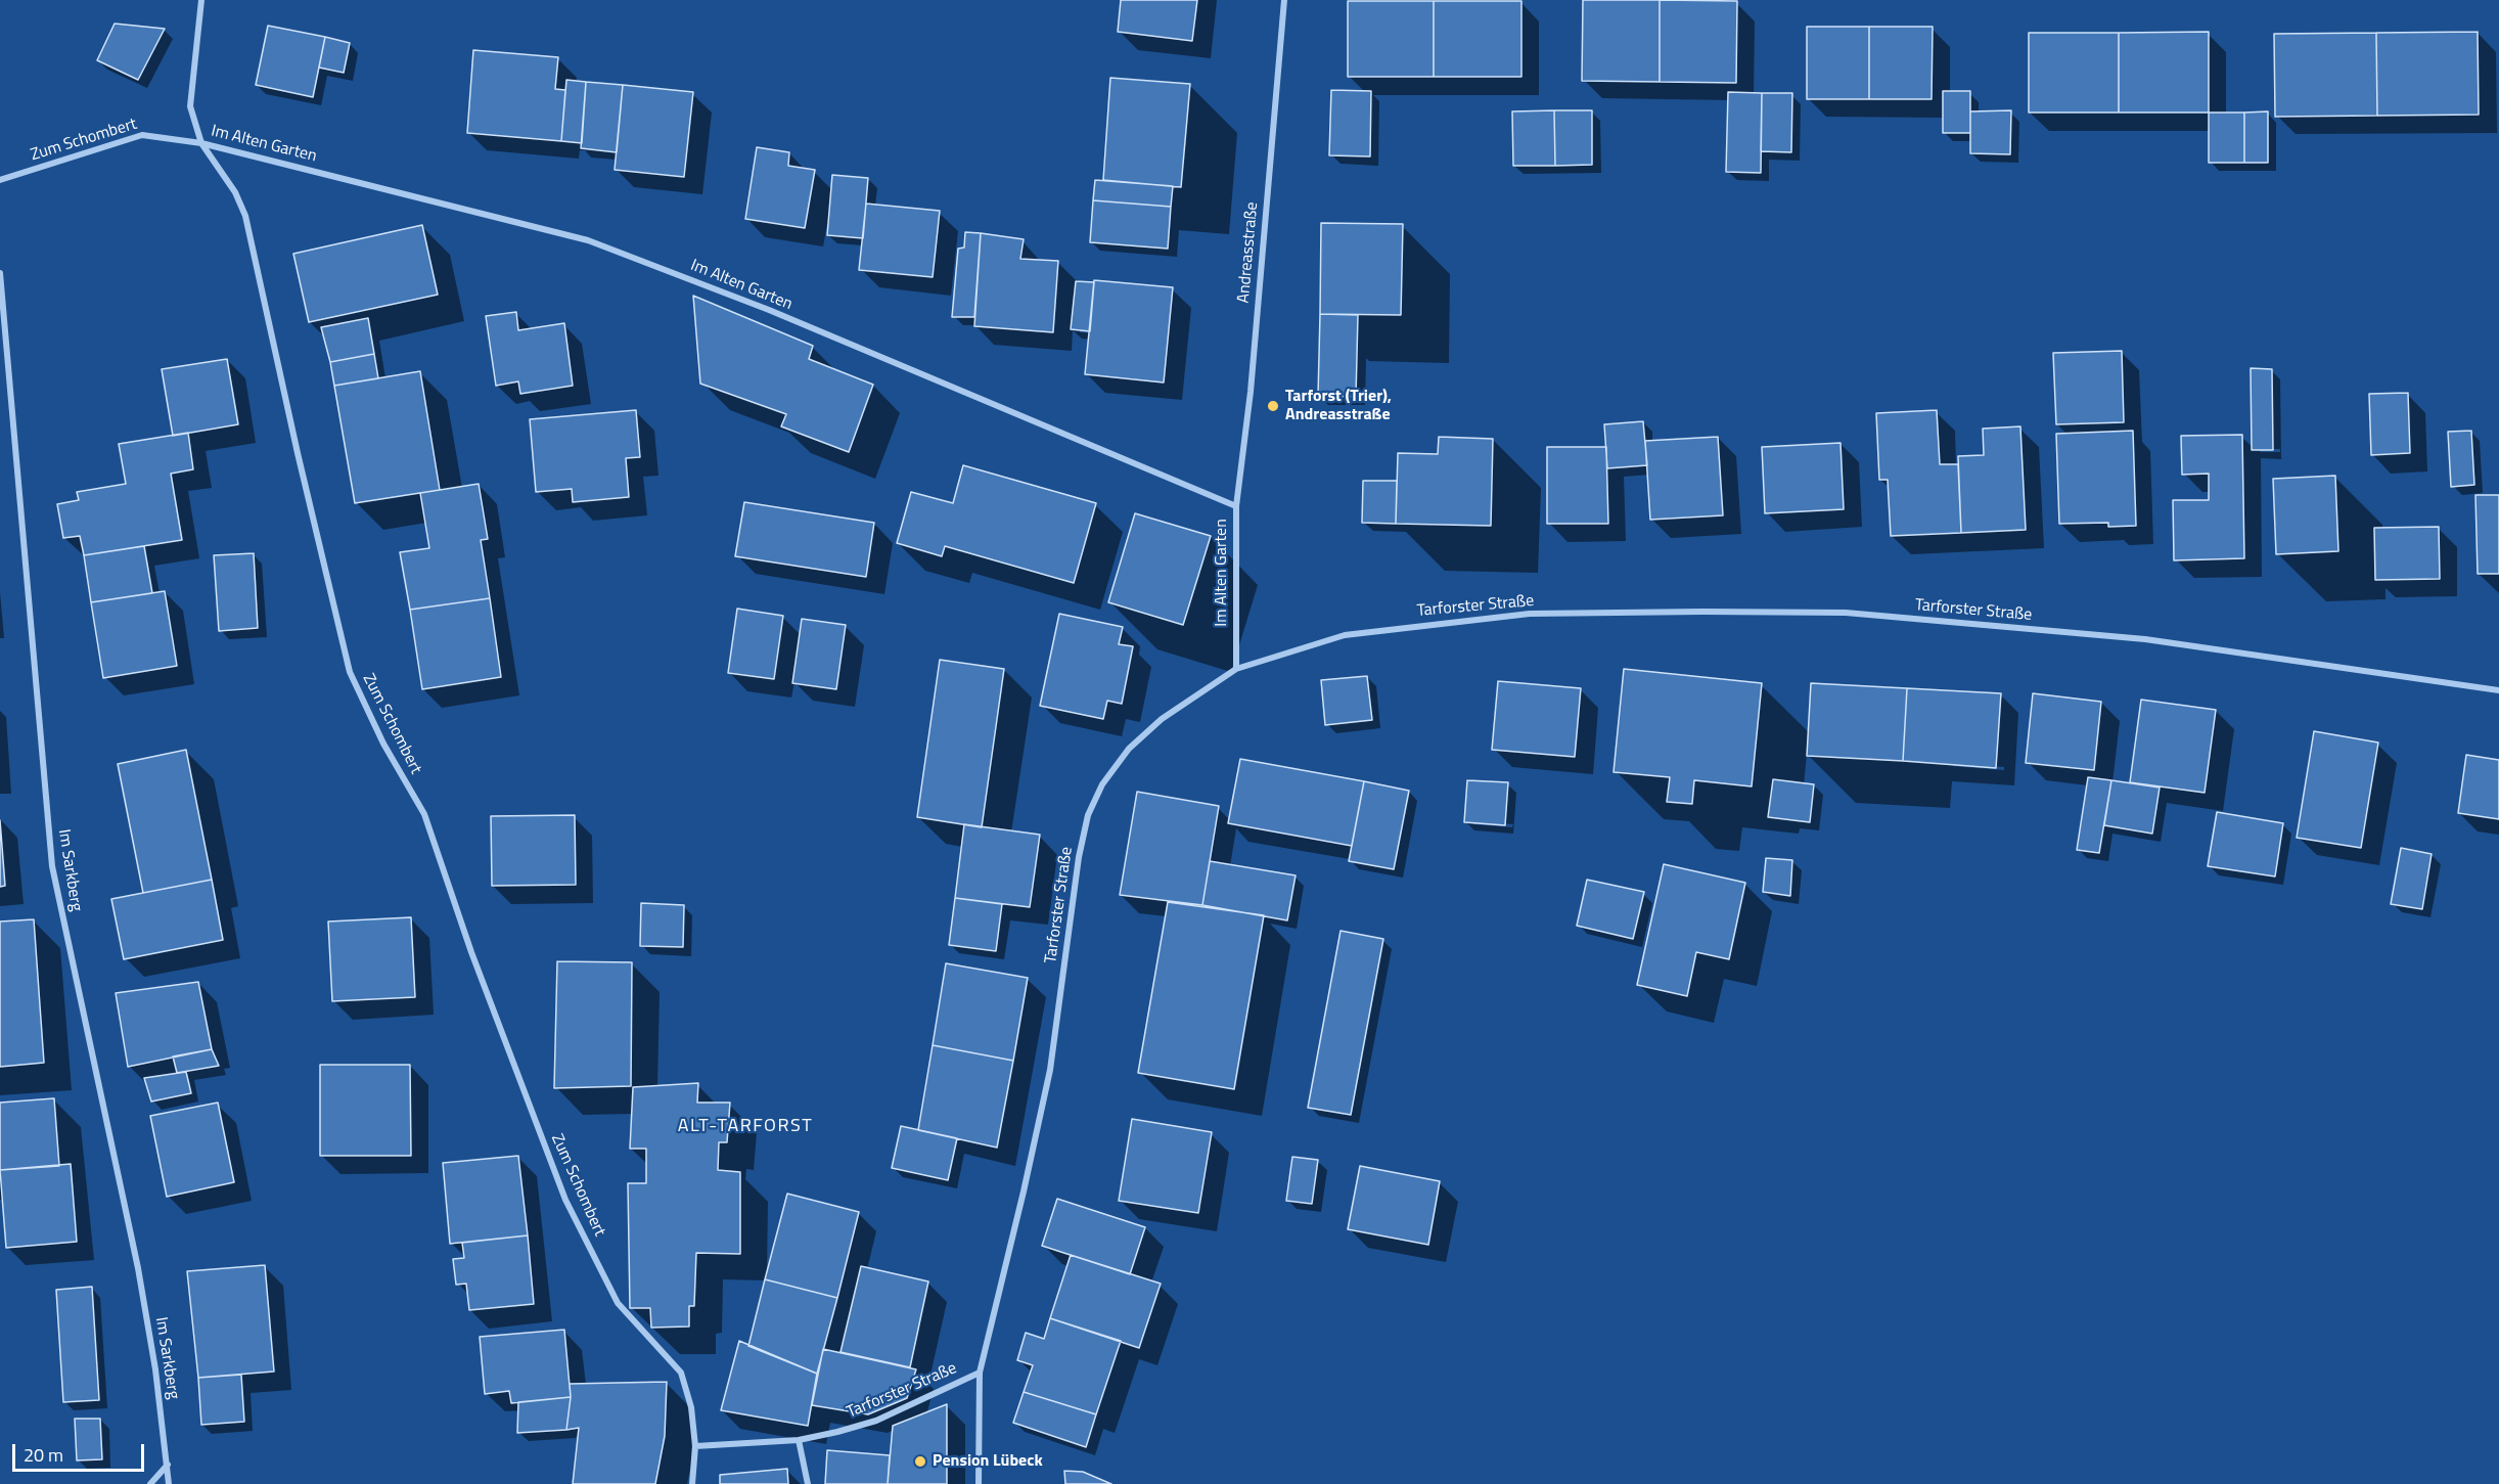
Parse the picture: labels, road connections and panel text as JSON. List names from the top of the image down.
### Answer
{
  "streets": {
    "street": [
      "Zum Schombert",
      "Im Alten Garten",
      "Andreasstraße",
      "Tarforster Straße",
      "Im Sarkberg"
    ]
  },
  "crossings": [
    ["Zum Schombert", "Im Alten Garten"],
    ["Zum Schombert", "Tarforster Straße"],
    ["Im Alten Garten", "Andreasstraße"],
    ["Im Alten Garten", "Tarforster Straße"]
  ],
  "districts": ["ALT-TARFORST"],
  "places": ["Tarforst (Trier), Andreasstraße", "Pension Lübeck"],
  "scale_bar": "20 m"
}
